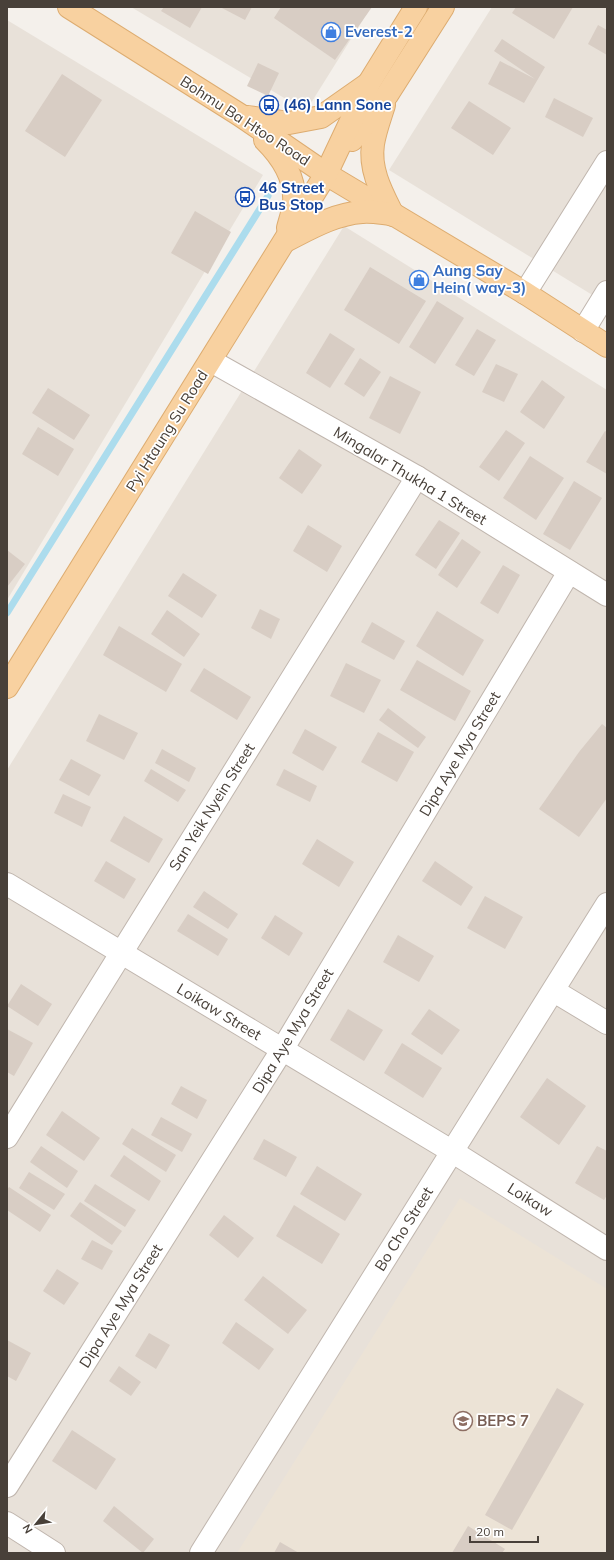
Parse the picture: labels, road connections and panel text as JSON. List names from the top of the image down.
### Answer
{
  "streets": {
    "main road": ["Bohmu Ba Htoo Road", "Pyi Htaung Su Road"],
    "street": [
      "Mingalar Thukha 1 Street",
      "Dipa Aye Mya Street",
      "San Yeik Nyein Street",
      "Loikaw Street",
      "Loikaw",
      "Bo Cho Street"
    ]
  },
  "crossings": [
    ["Bohmu Ba Htoo Road", "Pyi Htaung Su Road"],
    ["Pyi Htaung Su Road", "Mingalar Thukha 1 Street"],
    ["Mingalar Thukha 1 Street", "Dipa Aye Mya Street"],
    ["Mingalar Thukha 1 Street", "San Yeik Nyein Street"],
    ["Dipa Aye Mya Street", "Loikaw Street"],
    ["San Yeik Nyein Street", "Loikaw Street"],
    ["Loikaw Street", "Loikaw"],
    ["Loikaw Street", "Bo Cho Street"],
    ["Loikaw", "Bo Cho Street"]
  ],
  "places": {
    "shop": ["Everest-2", "Aung Say Hein( way-3)"],
    "bus stop": ["(46) Lann Sone", "46 Street Bus Stop"],
    "school or university": ["BEPS 7"]
  },
  "scale_bar": "20 m",
  "north": "bottom left"
}
